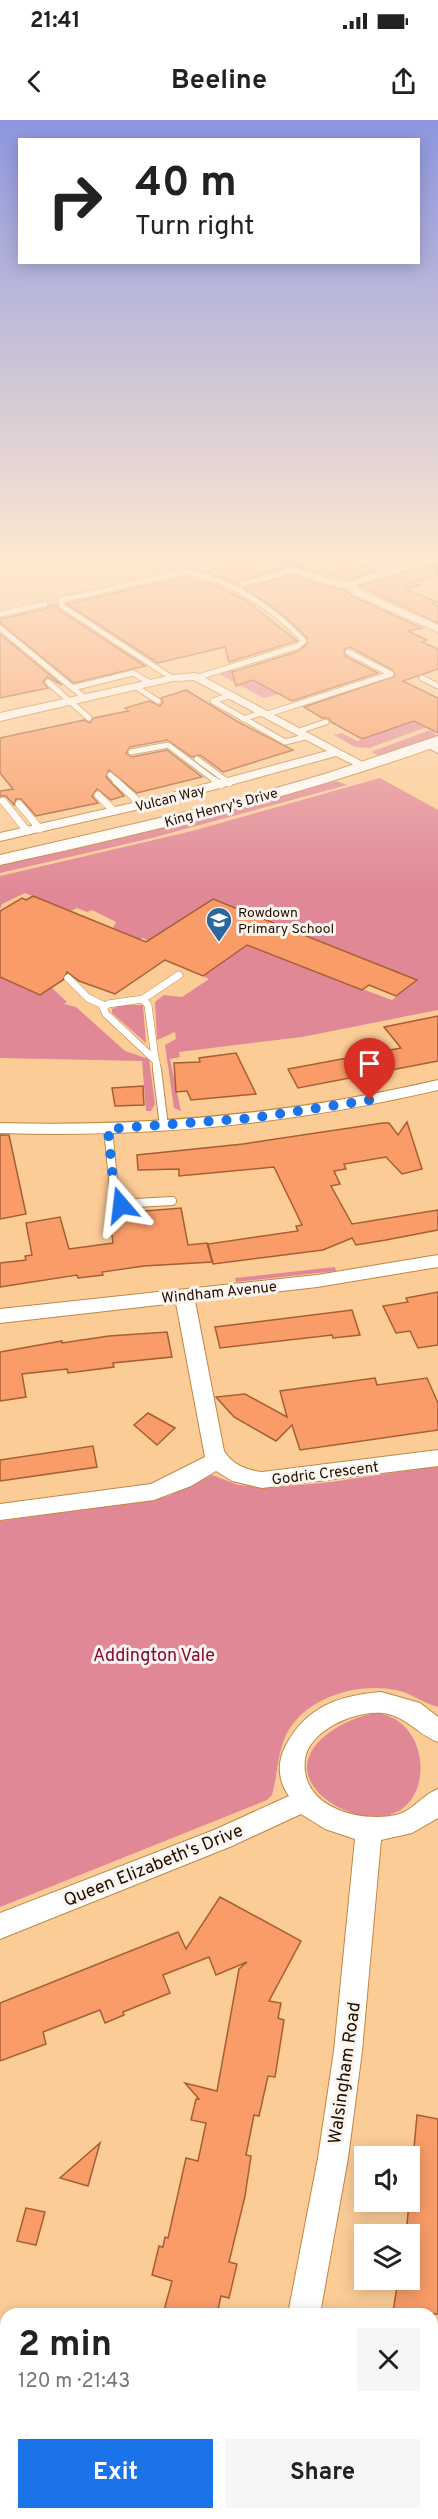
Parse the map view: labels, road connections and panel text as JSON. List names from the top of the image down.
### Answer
{
  "streets": {
    "street": [
      "Vulcan Way",
      "King Henry's Drive",
      "Windham Avenue",
      "Godric Crescent",
      "Queen Elizabeth's Drive",
      "Walsingham Road"
    ]
  },
  "parks": ["Addington Vale"],
  "places": {
    "school or university": ["Rowdown Primary School"]
  },
  "page": {
    "status": "21:41",
    "header": "Beeline",
    "turn": ["40 m", "Turn right"],
    "heading": ["2 min", "120 m · 21:43"],
    "buttons": ["Exit", "Share"]
  }
}
